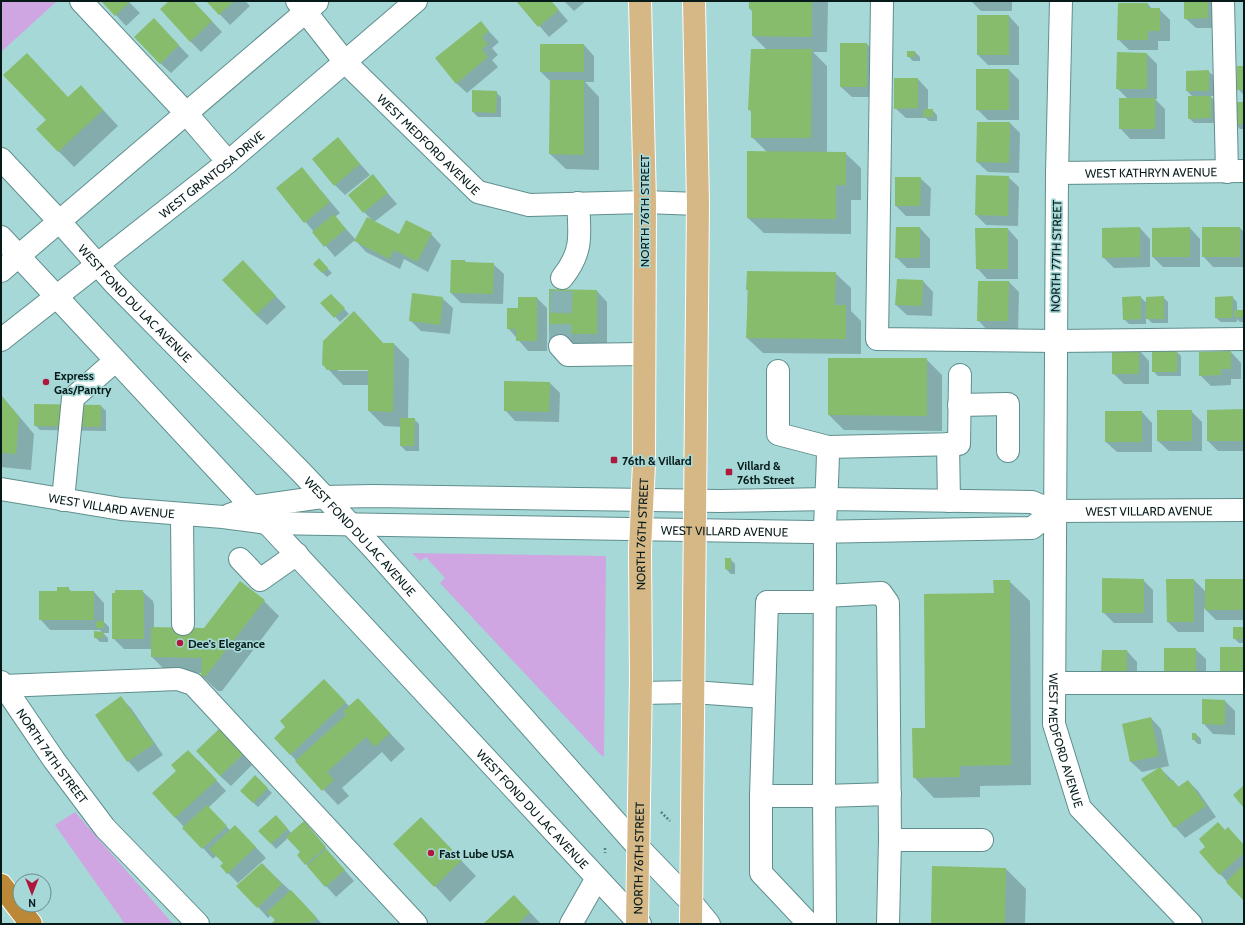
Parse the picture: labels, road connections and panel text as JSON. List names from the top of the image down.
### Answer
{
  "streets": {
    "main road": ["NORTH 76TH STREET"],
    "street": [
      "WEST MEDFORD AVENUE",
      "WEST KATHRYN AVENUE",
      "WEST GRANTOSA DRIVE",
      "NORTH 77TH STREET",
      "WEST FOND DU LAC AVENUE",
      "WEST VILLARD AVENUE",
      "NORTH 74TH STREET"
    ]
  },
  "crossings": [
    ["WEST MEDFORD AVENUE", "WEST GRANTOSA DRIVE"],
    ["WEST MEDFORD AVENUE", "NORTH 76TH STREET"],
    ["WEST MEDFORD AVENUE", "NORTH 77TH STREET"],
    ["WEST MEDFORD AVENUE", "WEST VILLARD AVENUE"],
    ["WEST KATHRYN AVENUE", "NORTH 77TH STREET"],
    ["WEST GRANTOSA DRIVE", "WEST FOND DU LAC AVENUE"],
    ["NORTH 76TH STREET", "WEST FOND DU LAC AVENUE"],
    ["NORTH 76TH STREET", "WEST VILLARD AVENUE"],
    ["NORTH 77TH STREET", "WEST VILLARD AVENUE"],
    ["WEST FOND DU LAC AVENUE", "WEST VILLARD AVENUE"]
  ],
  "places": {
    "other": ["Express Gas/Pantry", "Dee's Elegance", "Fast Lube USA"],
    "transit": ["76th & Villard", "Villard & 76th Street"]
  },
  "north": "bottom"
}
